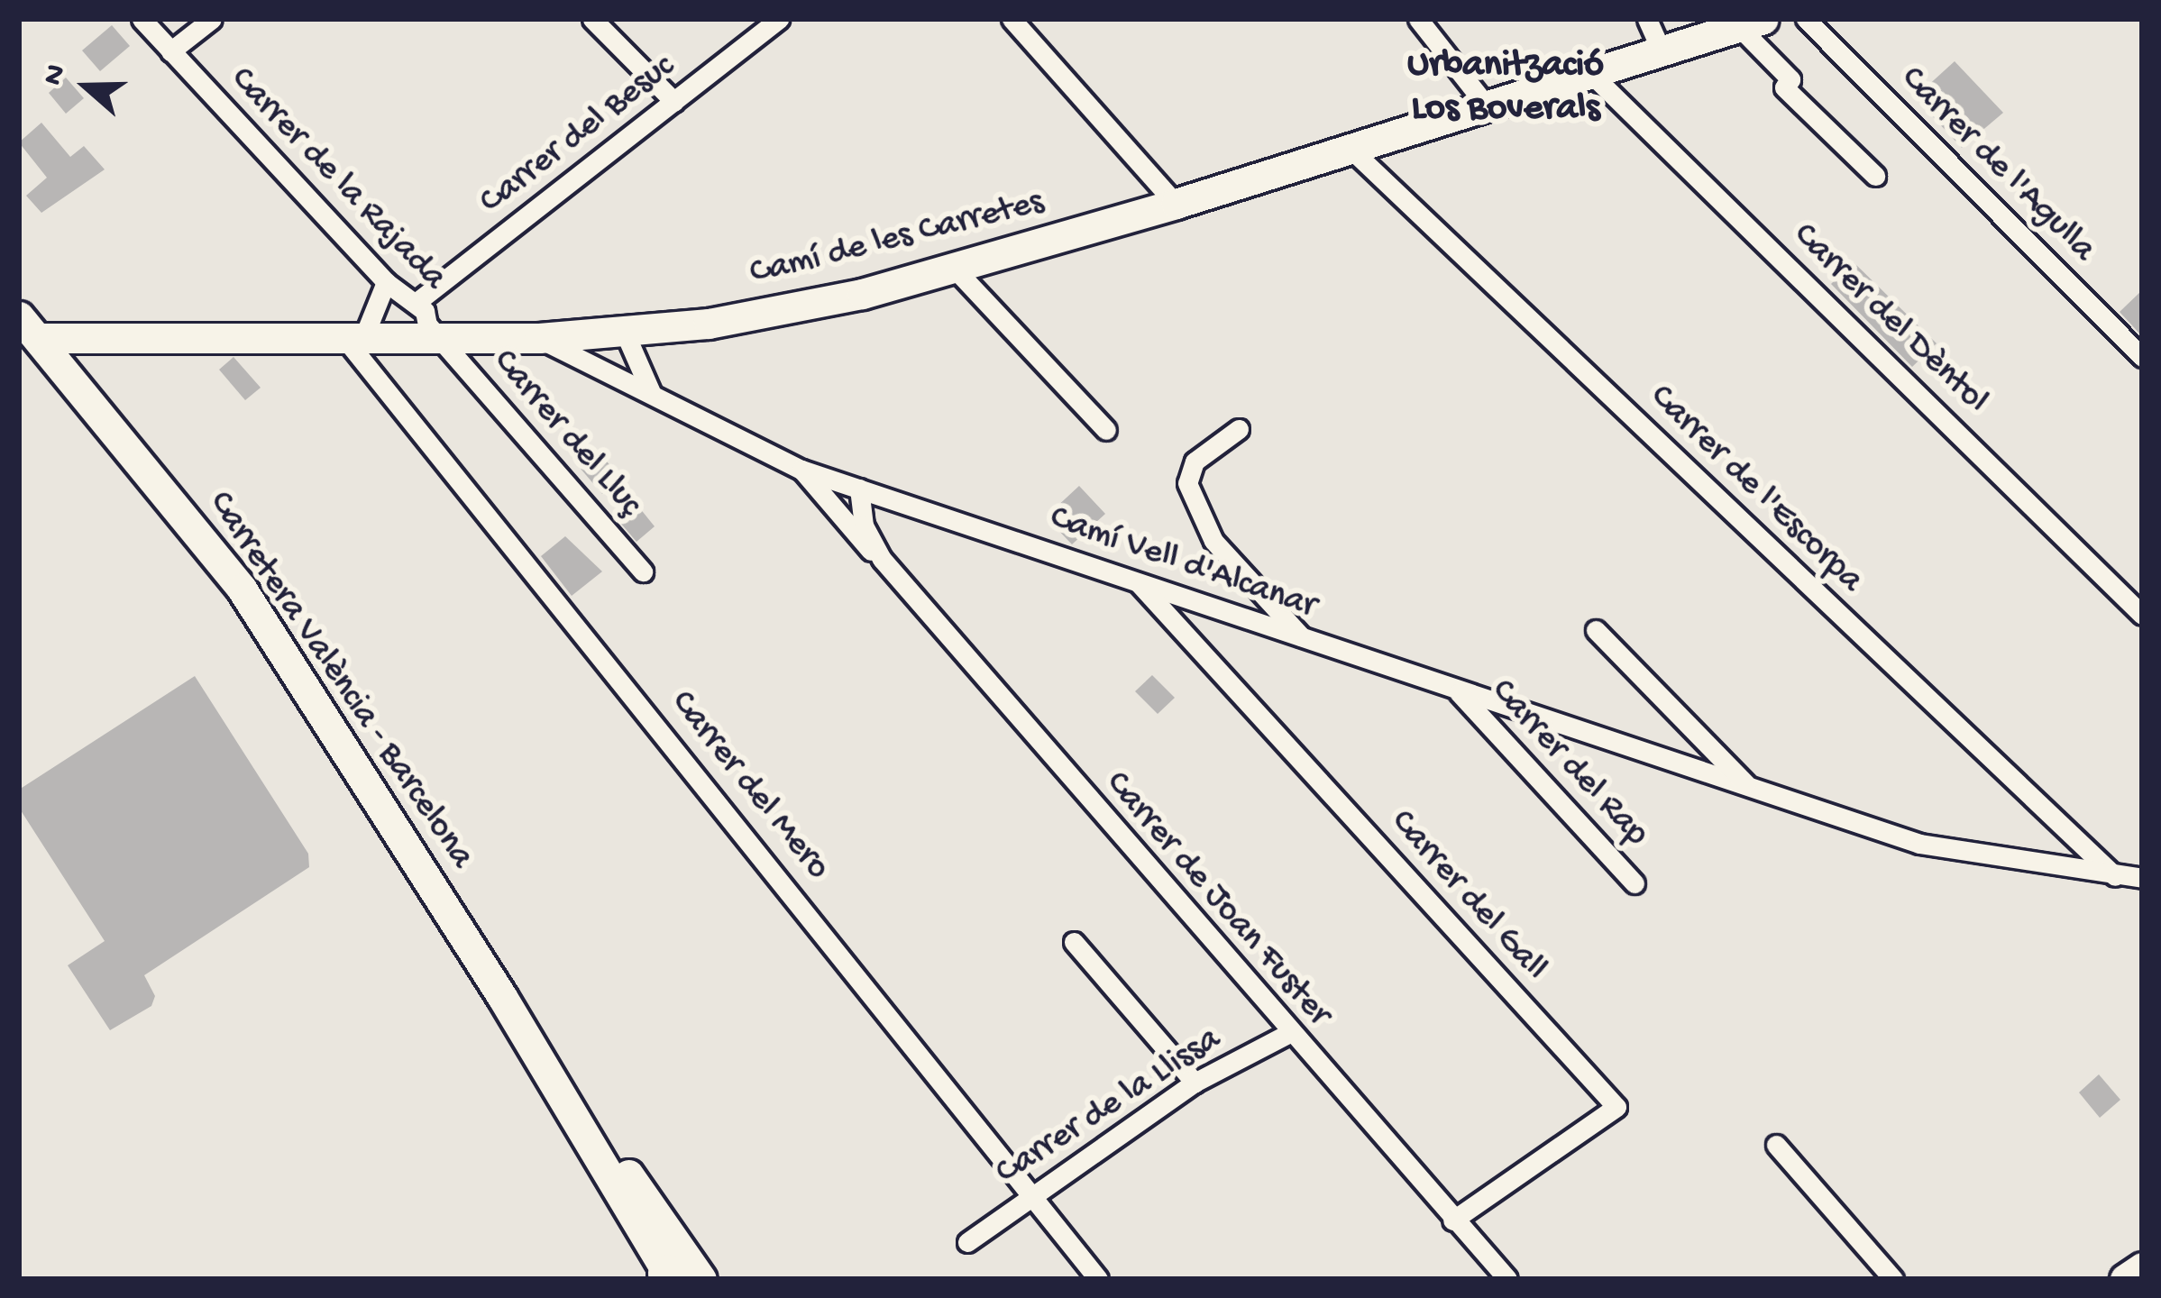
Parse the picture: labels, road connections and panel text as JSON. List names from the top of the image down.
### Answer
{
  "streets": {
    "street": [
      "Carrer del Besuc",
      "Carrer de l'Agulla",
      "Carrer de la Rajada",
      "Camí de les Carretes",
      "Carrer del Dèntol",
      "Carrer del Lluç",
      "Carrer de l'Escorpa",
      "Camí Vell d'Alcanar",
      "Carretera València - Barcelona",
      "Carrer del Rap",
      "Carrer del Mero",
      "Carrer del Gall",
      "Carrer de Joan Fuster",
      "Carrer de la Llissa"
    ]
  },
  "crossings": [
    ["Carrer del Besuc", "Carrer de la Rajada"],
    ["Carrer de la Rajada", "Camí de les Carretes"],
    ["Carrer de la Rajada", "Carrer del Lluç"],
    ["Camí de les Carretes", "Carrer del Dèntol"],
    ["Camí de les Carretes", "Carrer del Lluç"],
    ["Camí de les Carretes", "Carrer de l'Escorpa"],
    ["Camí de les Carretes", "Camí Vell d'Alcanar"],
    ["Camí de les Carretes", "Carretera València - Barcelona"],
    ["Camí de les Carretes", "Carrer del Mero"],
    ["Carrer de l'Escorpa", "Camí Vell d'Alcanar"],
    ["Camí Vell d'Alcanar", "Carrer del Rap"],
    ["Camí Vell d'Alcanar", "Carrer del Gall"],
    ["Camí Vell d'Alcanar", "Carrer de Joan Fuster"],
    ["Carrer del Mero", "Carrer de la Llissa"],
    ["Carrer del Gall", "Carrer de Joan Fuster"],
    ["Carrer de Joan Fuster", "Carrer de la Llissa"]
  ],
  "districts": ["Urbanització Los Boverals"],
  "north": "left"
}
